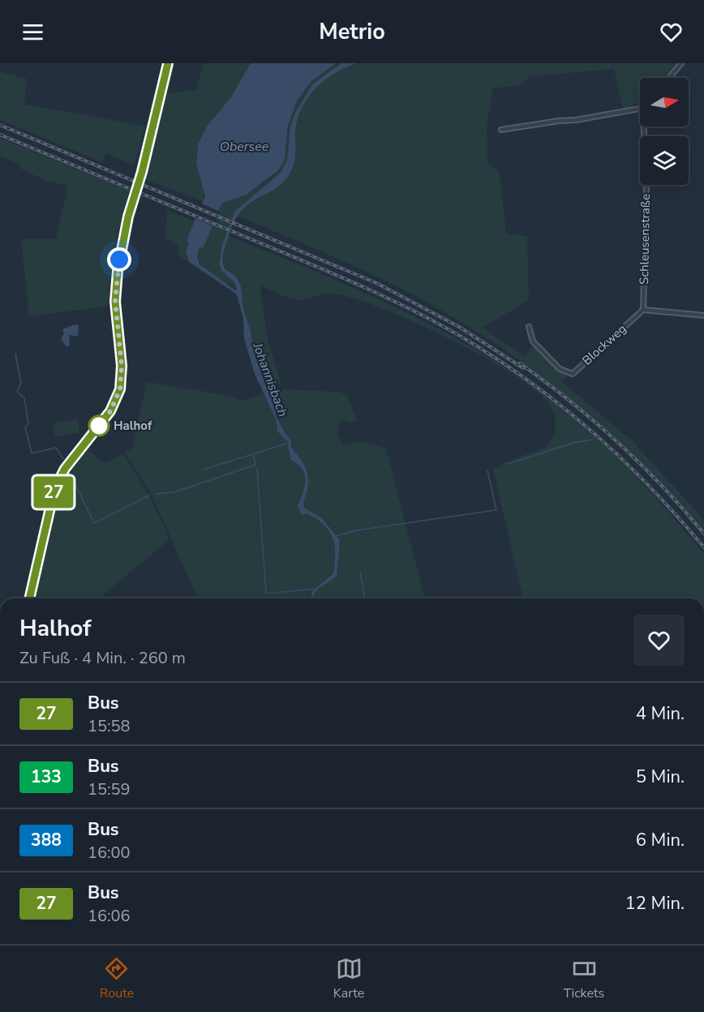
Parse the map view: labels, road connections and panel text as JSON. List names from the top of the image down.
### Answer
{
  "streets": {
    "street": ["Schleusenstraße", "Blockweg"]
  },
  "crossings": [
    ["Schleusenstraße", "Blockweg"]
  ],
  "water": ["Obersee", "Johannisbach"],
  "places": ["Halhof"],
  "lines": ["bus line 27"],
  "north": "right",
  "page": {
    "header": "Metrio",
    "on_map": "27",
    "heading": ["Halhof", "Zu Fuß · 4 Min. · 260 m"],
    "list": [
      {
        "mark": "27",
        "name": "Bus",
        "note": "15:58",
        "value": "4 Min."
      },
      {
        "mark": "133",
        "name": "Bus",
        "note": "15:59",
        "value": "5 Min."
      },
      {
        "mark": "388",
        "name": "Bus",
        "note": "16:00",
        "value": "6 Min."
      },
      {
        "mark": "27",
        "name": "Bus",
        "note": "16:06",
        "value": "12 Min."
      }
    ],
    "tabs": ["Route", "Karte", "Tickets"]
  }
}
